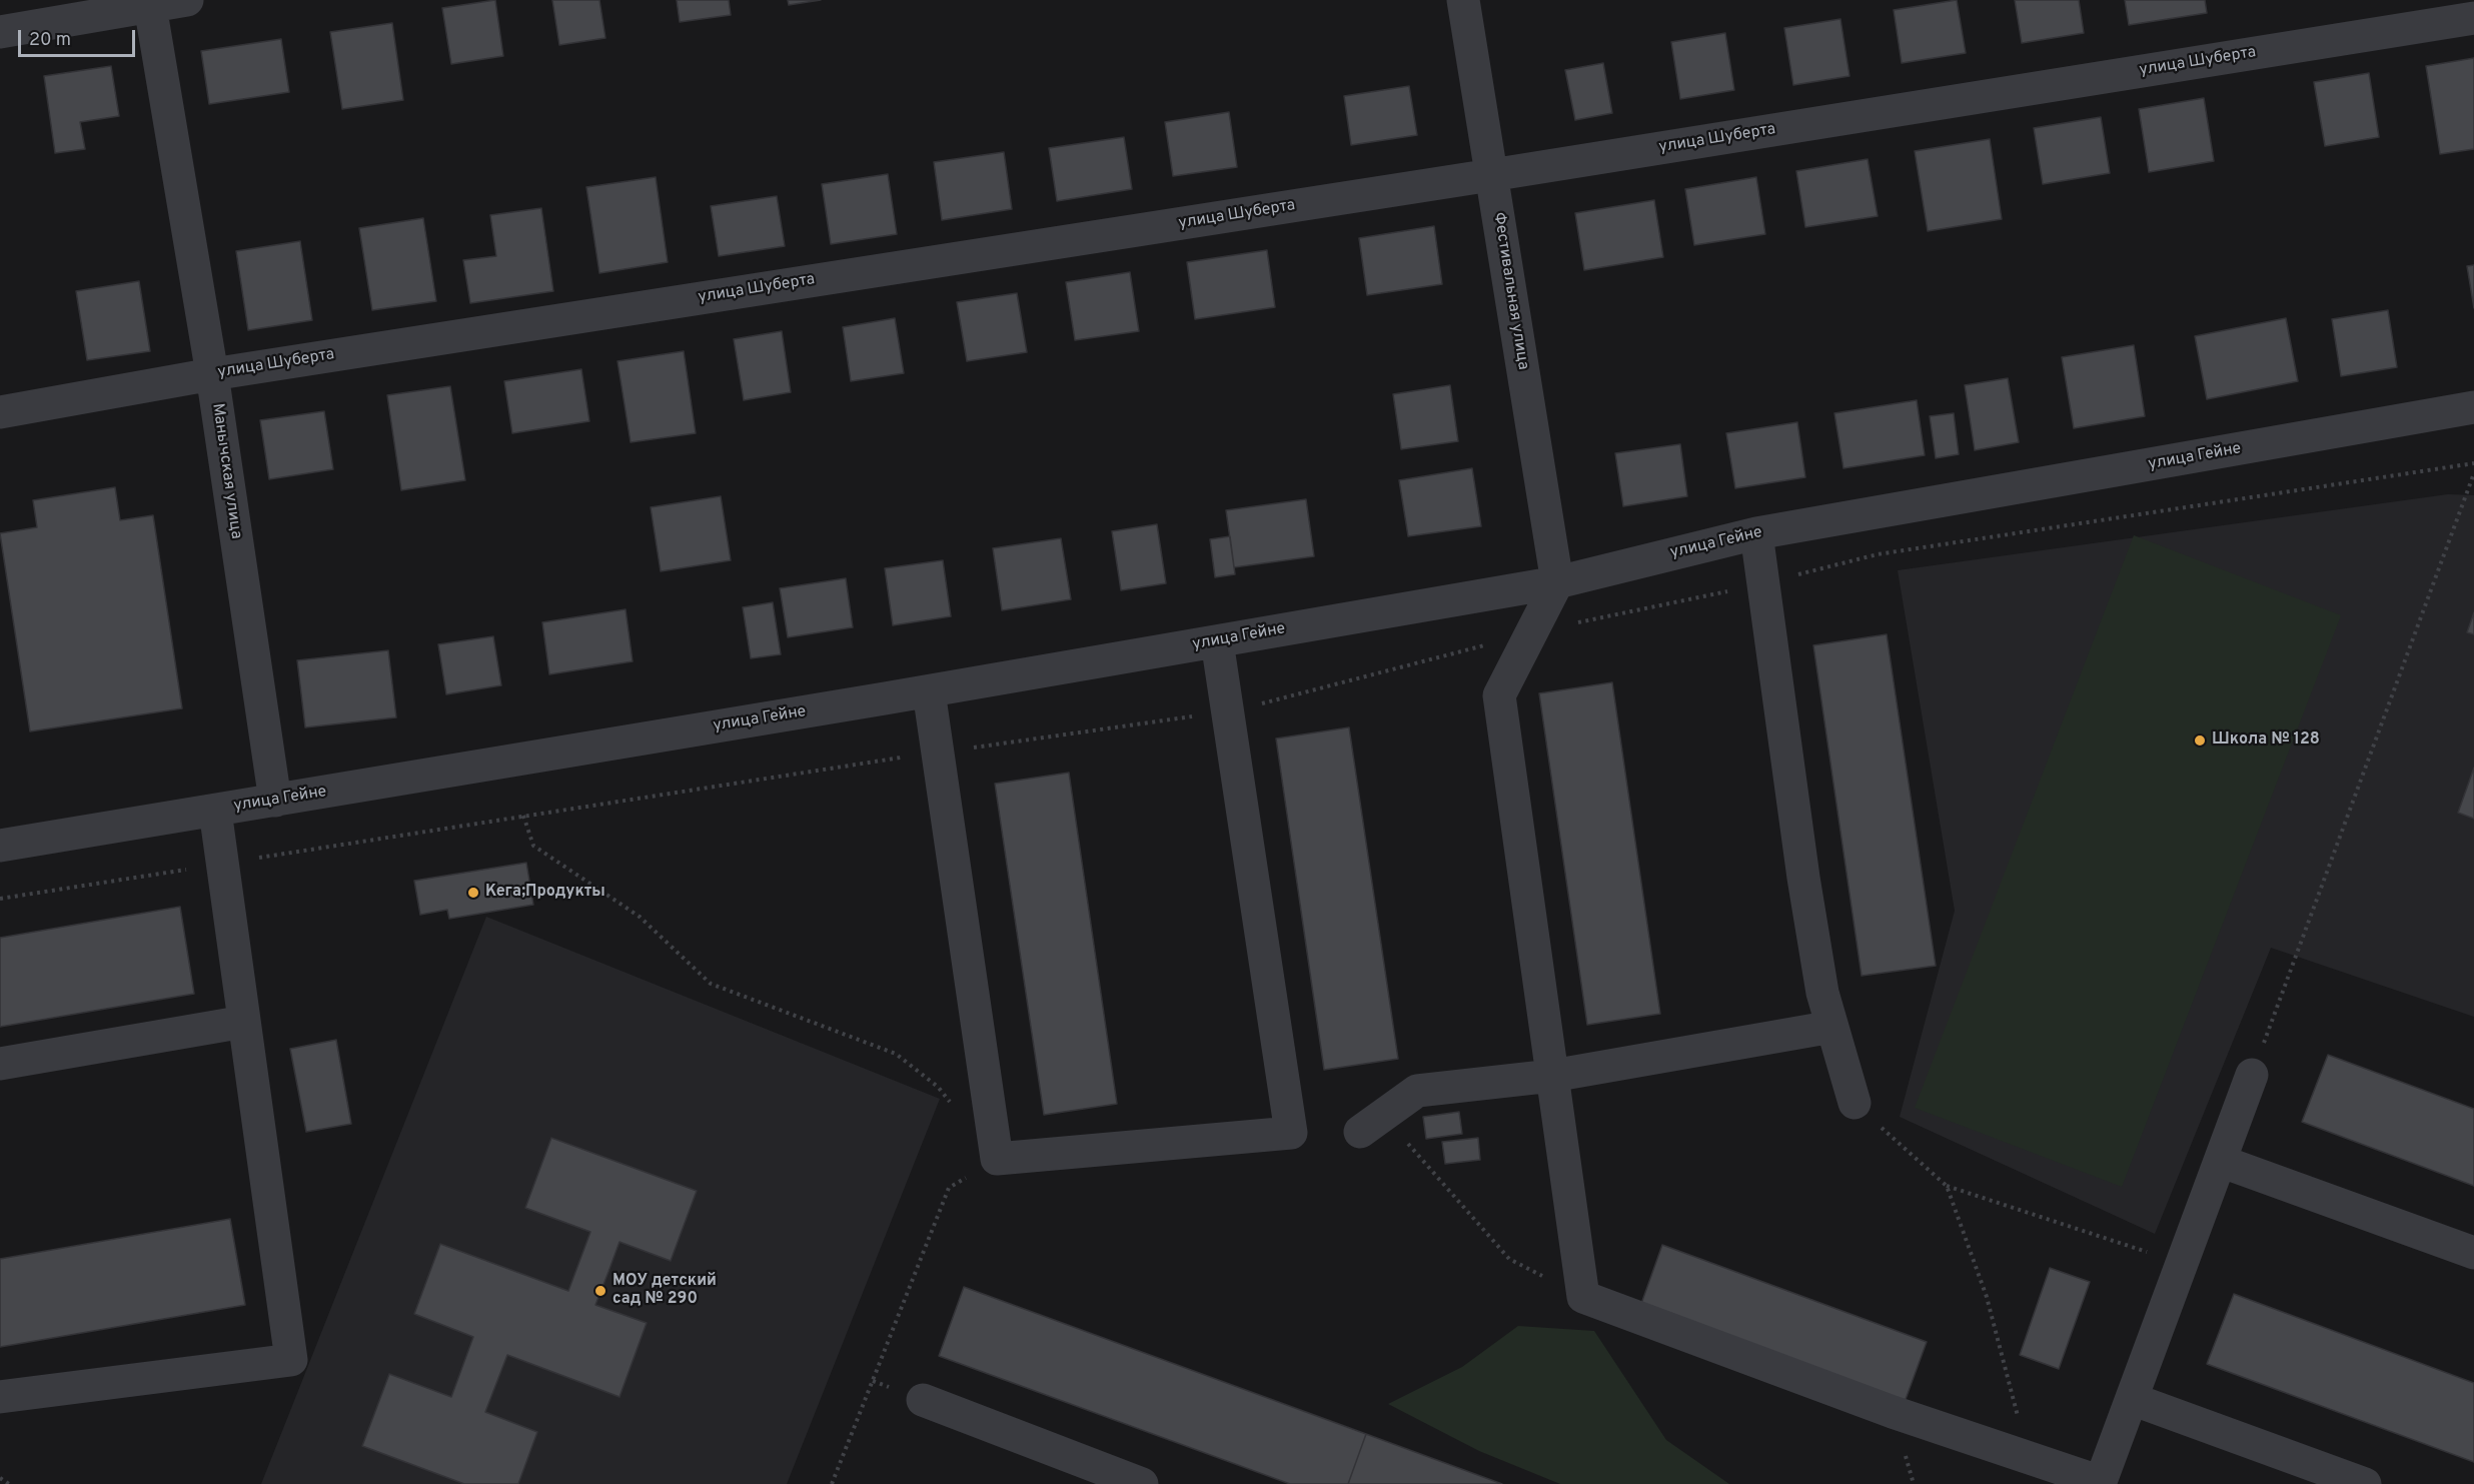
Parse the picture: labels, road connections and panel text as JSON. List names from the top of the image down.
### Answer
{
  "streets": {
    "street": [
      "улица Шуберта",
      "Фестивальная улица",
      "улица Гейне",
      "Манычская улица"
    ]
  },
  "crossings": [
    ["улица Шуберта", "Фестивальная улица"],
    ["улица Шуберта", "Манычская улица"],
    ["Фестивальная улица", "улица Гейне"],
    ["улица Гейне", "Манычская улица"]
  ],
  "places": ["Школа № 128", "Кега;Продукты", "МОУ детский сад № 290"],
  "scale_bar": "20 m"
}
